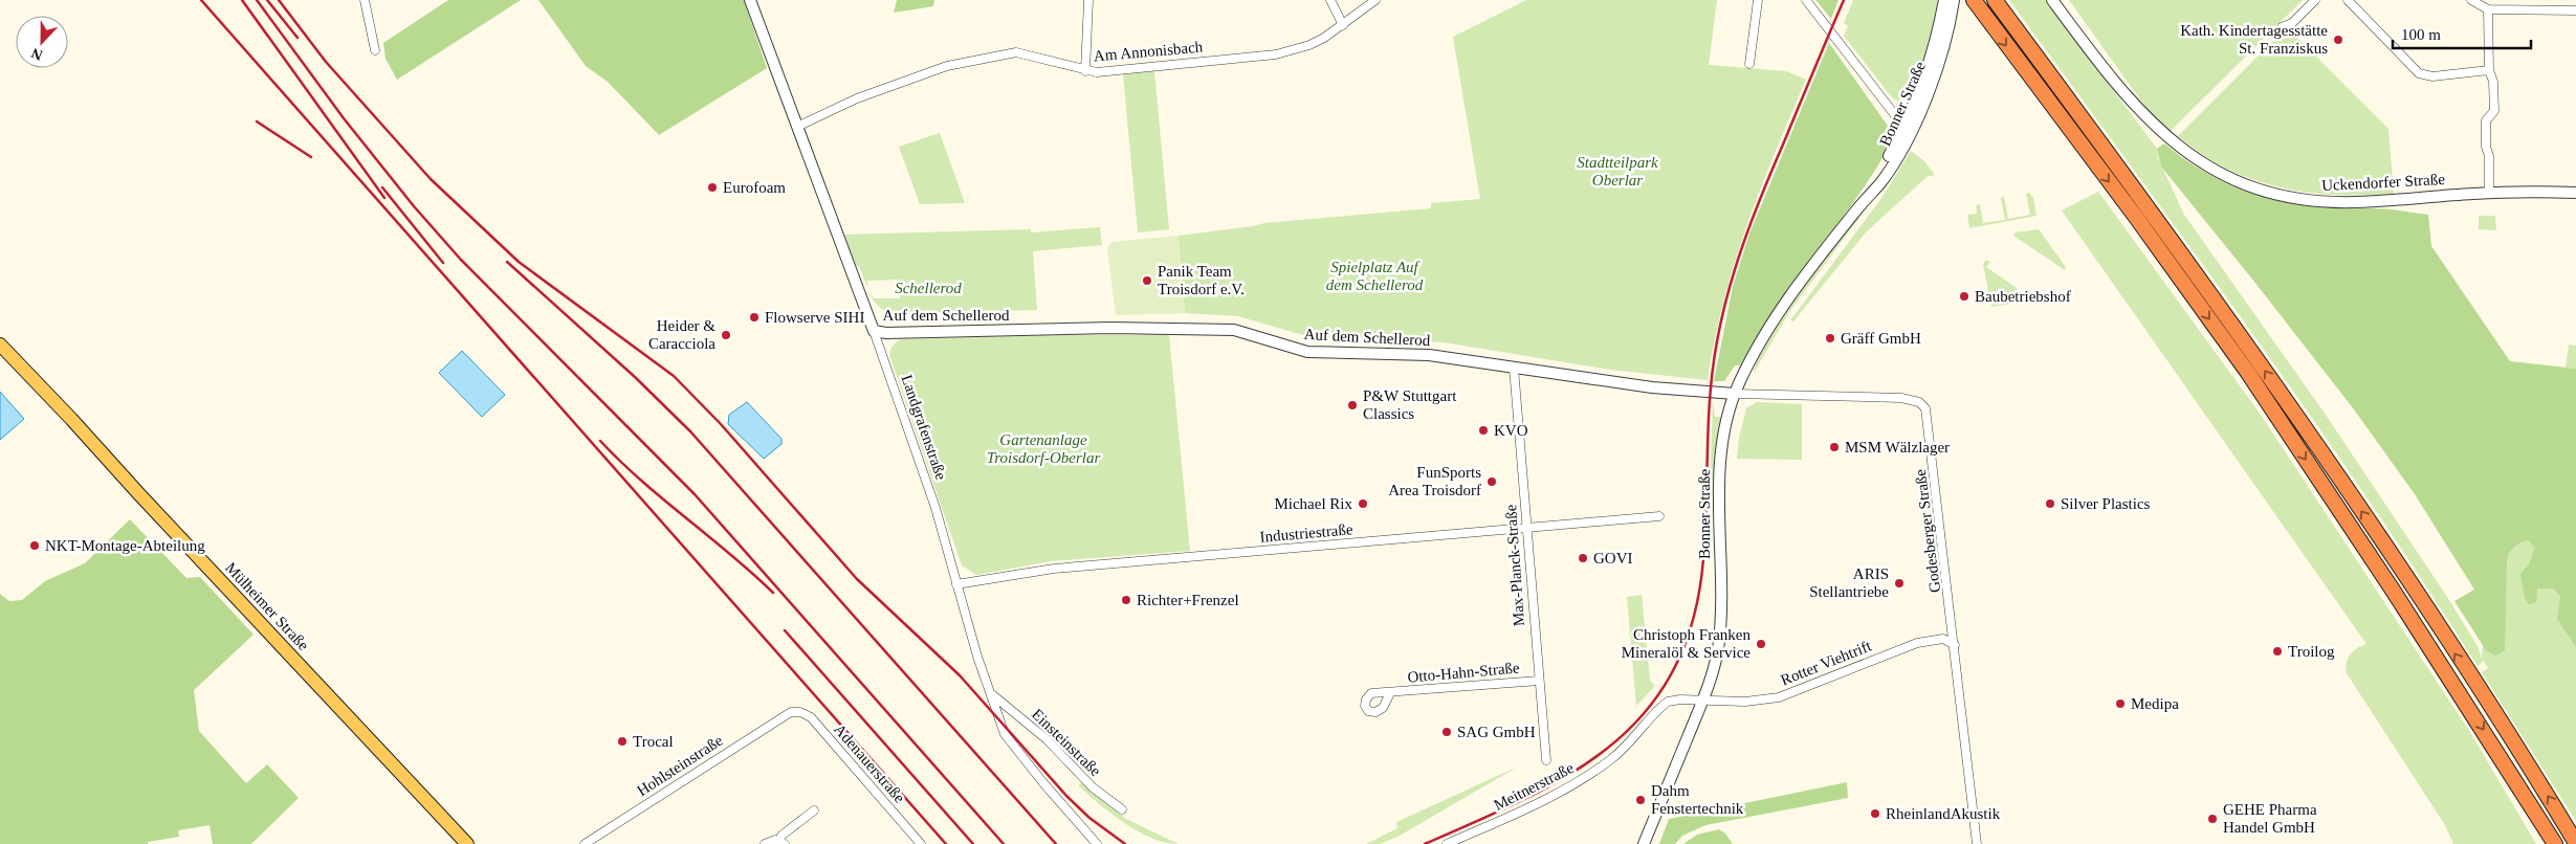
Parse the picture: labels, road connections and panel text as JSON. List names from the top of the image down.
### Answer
{
  "streets": {
    "main road": ["Mülheimer Straße"],
    "street": [
      "Am Annonisbach",
      "Bonner Straße",
      "Uckendorfer Straße",
      "Auf dem Schellerod",
      "Landgrafenstraße",
      "Godesberger Straße",
      "Industriestraße",
      "Max-Planck-Straße",
      "Rotter Viehtrift",
      "Otto-Hahn-Straße",
      "Einsteinstraße",
      "Adenauerstraße",
      "Hohlsteinstraße",
      "Meitnerstraße"
    ]
  },
  "crossings": [
    ["Am Annonisbach", "Landgrafenstraße"],
    ["Bonner Straße", "Auf dem Schellerod"],
    ["Bonner Straße", "Godesberger Straße"],
    ["Bonner Straße", "Rotter Viehtrift"],
    ["Bonner Straße", "Meitnerstraße"],
    ["Auf dem Schellerod", "Landgrafenstraße"],
    ["Auf dem Schellerod", "Godesberger Straße"],
    ["Auf dem Schellerod", "Max-Planck-Straße"],
    ["Landgrafenstraße", "Industriestraße"],
    ["Landgrafenstraße", "Einsteinstraße"],
    ["Godesberger Straße", "Rotter Viehtrift"],
    ["Industriestraße", "Max-Planck-Straße"],
    ["Max-Planck-Straße", "Otto-Hahn-Straße"],
    ["Rotter Viehtrift", "Meitnerstraße"],
    ["Adenauerstraße", "Hohlsteinstraße"]
  ],
  "parks": [
    "Stadtteilpark Oberlar",
    "Spielplatz Auf dem Schellerod",
    "Schellerod",
    "Gartenanlage Troisdorf-Oberlar"
  ],
  "places": [
    "Kath. Kindertagesstätte St. Franziskus",
    "Eurofoam",
    "Panik Team Troisdorf e.V.",
    "Baubetriebshof",
    "Flowserve SIHI",
    "Heider & Caracciola",
    "Gräff GmbH",
    "P&W Stuttgart Classics",
    "KVO",
    "MSM Wälzlager",
    "FunSports Area Troisdorf",
    "Michael Rix",
    "Silver Plastics",
    "NKT-Montage-Abteilung",
    "GOVI",
    "ARIS Stellantriebe",
    "Richter+Frenzel",
    "Christoph Franken Mineralöl & Service",
    "Troilog",
    "Medipa",
    "SAG GmbH",
    "Trocal",
    "Dahm Fenstertechnik",
    "RheinlandAkustik",
    "GEHE Pharma Handel GmbH"
  ],
  "scale_bar": "100 m",
  "north": "bottom"
}
